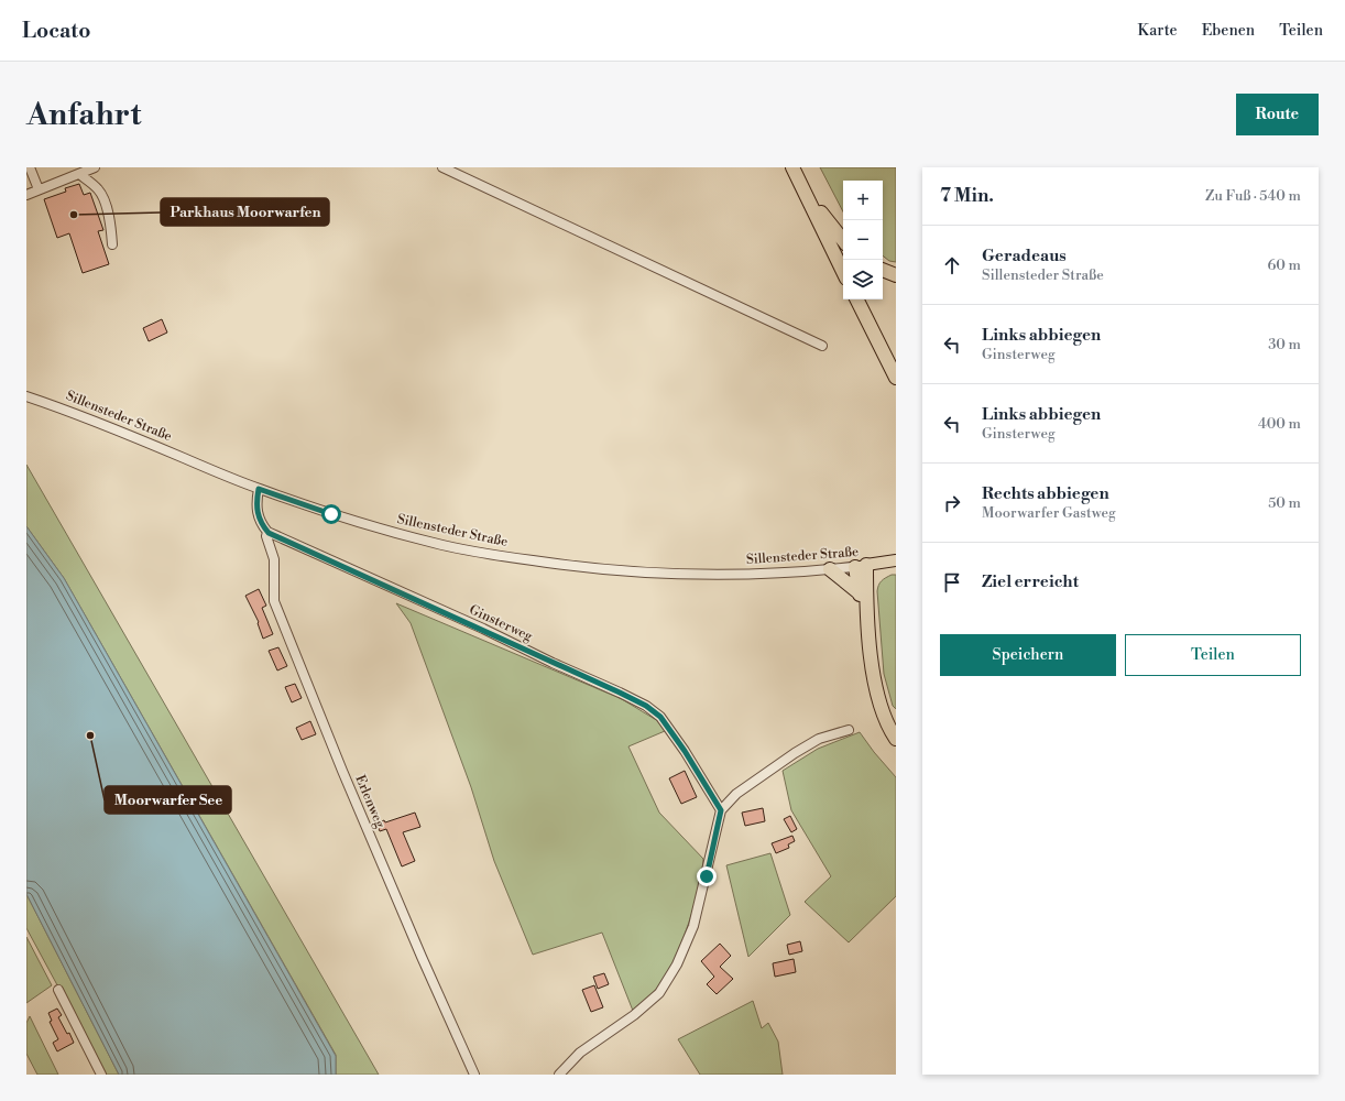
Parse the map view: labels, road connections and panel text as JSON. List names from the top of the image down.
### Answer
{
  "streets": {
    "main road": ["Sillensteder Straße"],
    "street": ["Ginsterweg", "Erlenweg"]
  },
  "crossings": [
    ["Ginsterweg", "Erlenweg"]
  ],
  "places": ["Parkhaus Moorwarfen", "Moorwarfer See"],
  "page": {
    "header": "Locato",
    "nav": ["Karte", "Ebenen", "Teilen"],
    "buttons": [
      "Route",
      ["Speichern", "Teilen"]
    ],
    "title": "Anfahrt",
    "heading": ["7 Min.", "Zu Fuß · 540 m"],
    "map_buttons": ["+", "−"],
    "list": [
      ["Geradeaus", "Sillensteder Straße", "60 m"],
      ["Links abbiegen", "Ginsterweg", "30 m"],
      ["Links abbiegen", "Ginsterweg", "400 m"],
      ["Rechts abbiegen", "Moorwarfer Gastweg", "50 m"],
      "Ziel erreicht"
    ]
  }
}
